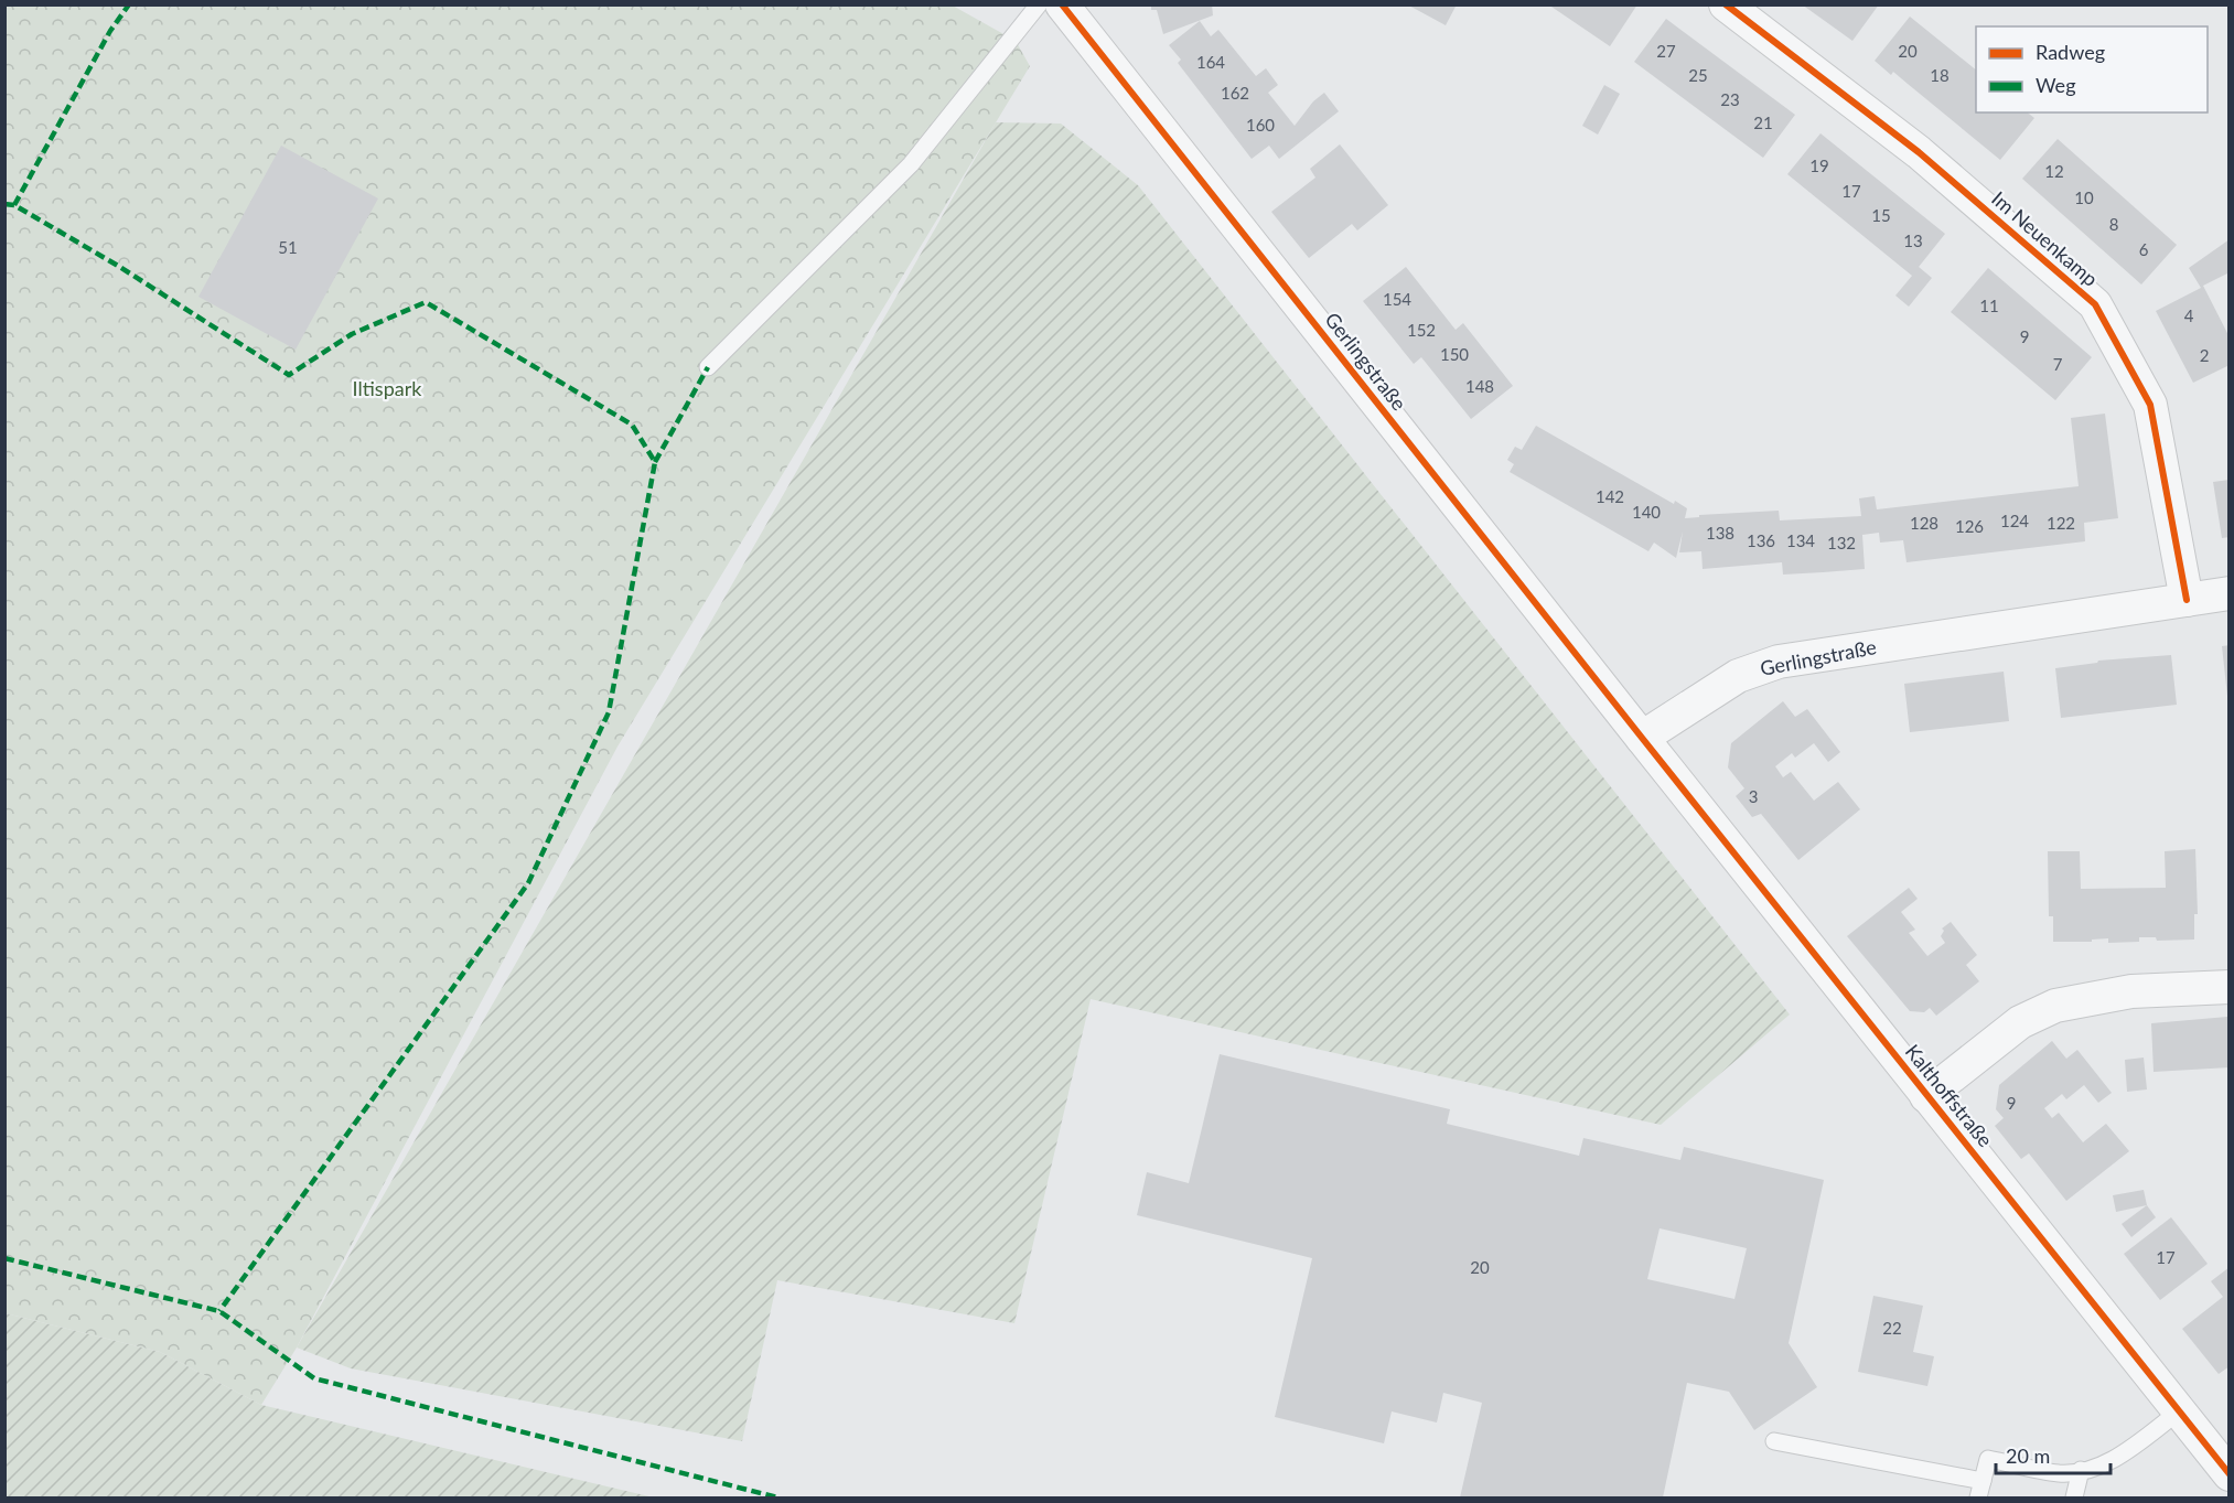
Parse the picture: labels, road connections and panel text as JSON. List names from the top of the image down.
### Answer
{
  "streets": {
    "street": ["Im Neuenkamp", "Gerlingstraße", "Kalthoffstraße"]
  },
  "crossings": [
    ["Im Neuenkamp", "Gerlingstraße"],
    ["Gerlingstraße", "Kalthoffstraße"]
  ],
  "parks": ["Iltispark"],
  "house_numbers": [
    "27",
    "20",
    "164",
    "25",
    "18",
    "162",
    "23",
    "21",
    "160",
    "19",
    "12",
    "17",
    "10",
    "15",
    "8",
    "13",
    "51",
    "6",
    "154",
    "11",
    "4",
    "152",
    "9",
    "150",
    "2",
    "7",
    "148",
    "142",
    "140",
    "124",
    "128",
    "122",
    "126",
    "138",
    "136",
    "134",
    "132",
    "3",
    "9",
    "17",
    "20",
    "22"
  ],
  "legend": ["Radweg", "Weg"],
  "scale_bar": "20 m"
}
